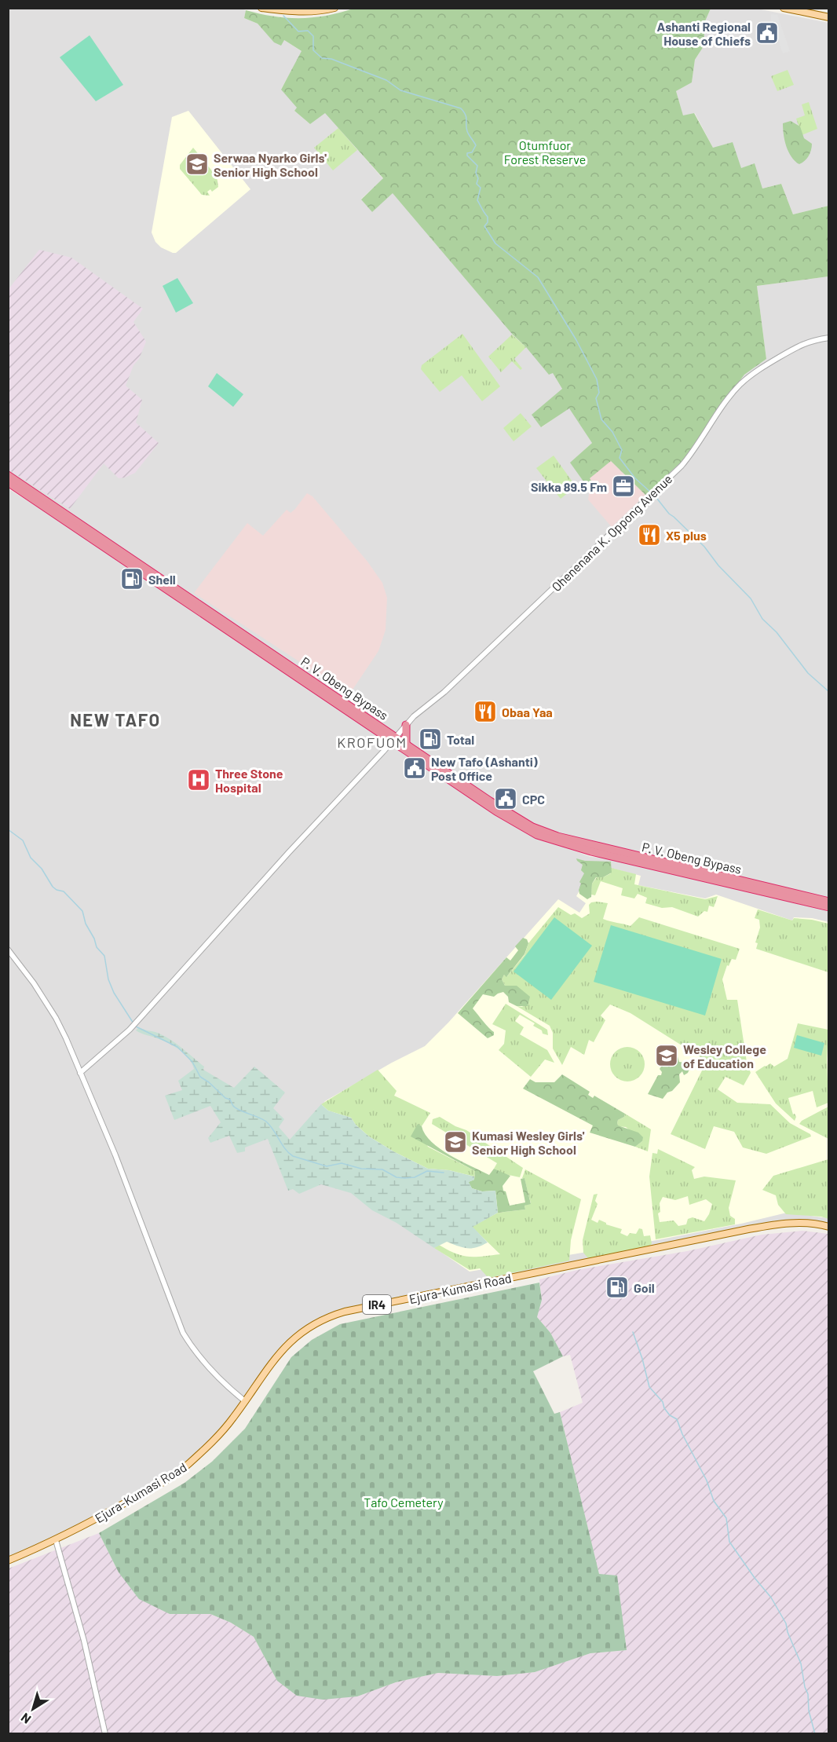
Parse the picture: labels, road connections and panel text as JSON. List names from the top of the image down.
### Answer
{
  "streets": {
    "highway": ["P. V. Obeng Bypass"],
    "main road": ["Ejura-Kumasi Road", "IR4"],
    "street": ["Ohenenana K. Oppong Avenue"]
  },
  "crossings": [
    ["Ohenenana K. Oppong Avenue", "P. V. Obeng Bypass"]
  ],
  "districts": ["NEW TAFO", "KROFUOM"],
  "parks": ["Otumfuor Forest Reserve", "Tafo Cemetery"],
  "places": {
    "public building": ["Ashanti Regional House of Chiefs", "New Tafo (Ashanti) Post Office", "CPC"],
    "school or university": ["Serwaa Nyarko Girls' Senior High School", "Wesley College of Education", "Kumasi Wesley Girls' Senior High School"],
    "office": ["Sikka 89.5 Fm"],
    "restaurant": ["X5 plus", "Obaa Yaa"],
    "fuel station": ["Shell", "Total", "Goil"],
    "hospital": ["Three Stone Hospital"]
  },
  "north": "bottom left"
}
